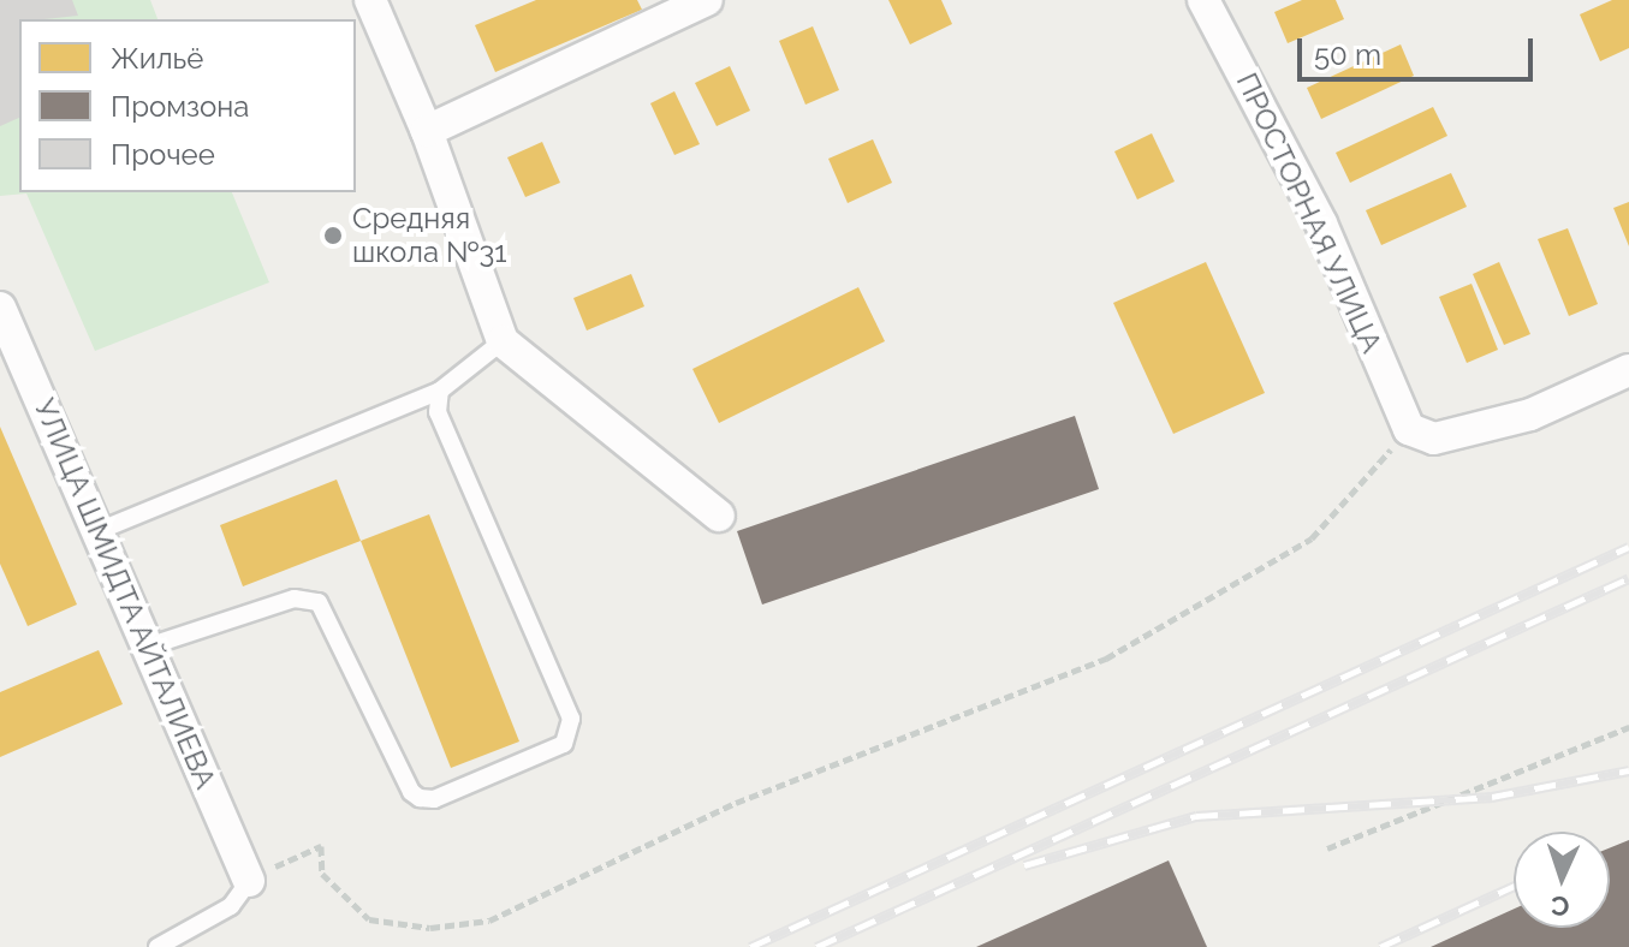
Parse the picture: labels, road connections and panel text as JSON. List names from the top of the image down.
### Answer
{
  "streets": {
    "street": ["ПРОСТОРНАЯ УЛИЦА", "УЛИЦА ШМИДТА АЙТАЛИЕВА"]
  },
  "places": ["Средняя школа №31"],
  "legend": ["Жильё", "Промзона", "Прочее"],
  "scale_bar": "50 m",
  "north": "bottom"
}
